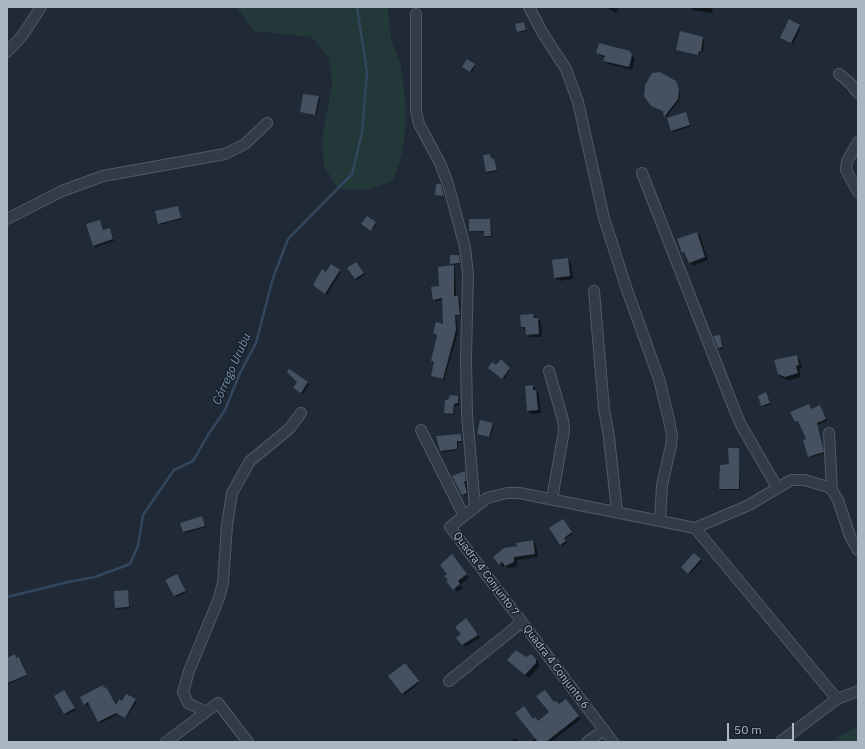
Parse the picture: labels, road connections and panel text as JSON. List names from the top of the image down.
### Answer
{
  "streets": {
    "street": ["Quadra 4 Conjunto 7", "Quadra 4 Conjunto 6"]
  },
  "crossings": [
    ["Quadra 4 Conjunto 7", "Quadra 4 Conjunto 6"]
  ],
  "water": ["Córrego Urubu"],
  "scale_bar": "50 m"
}
